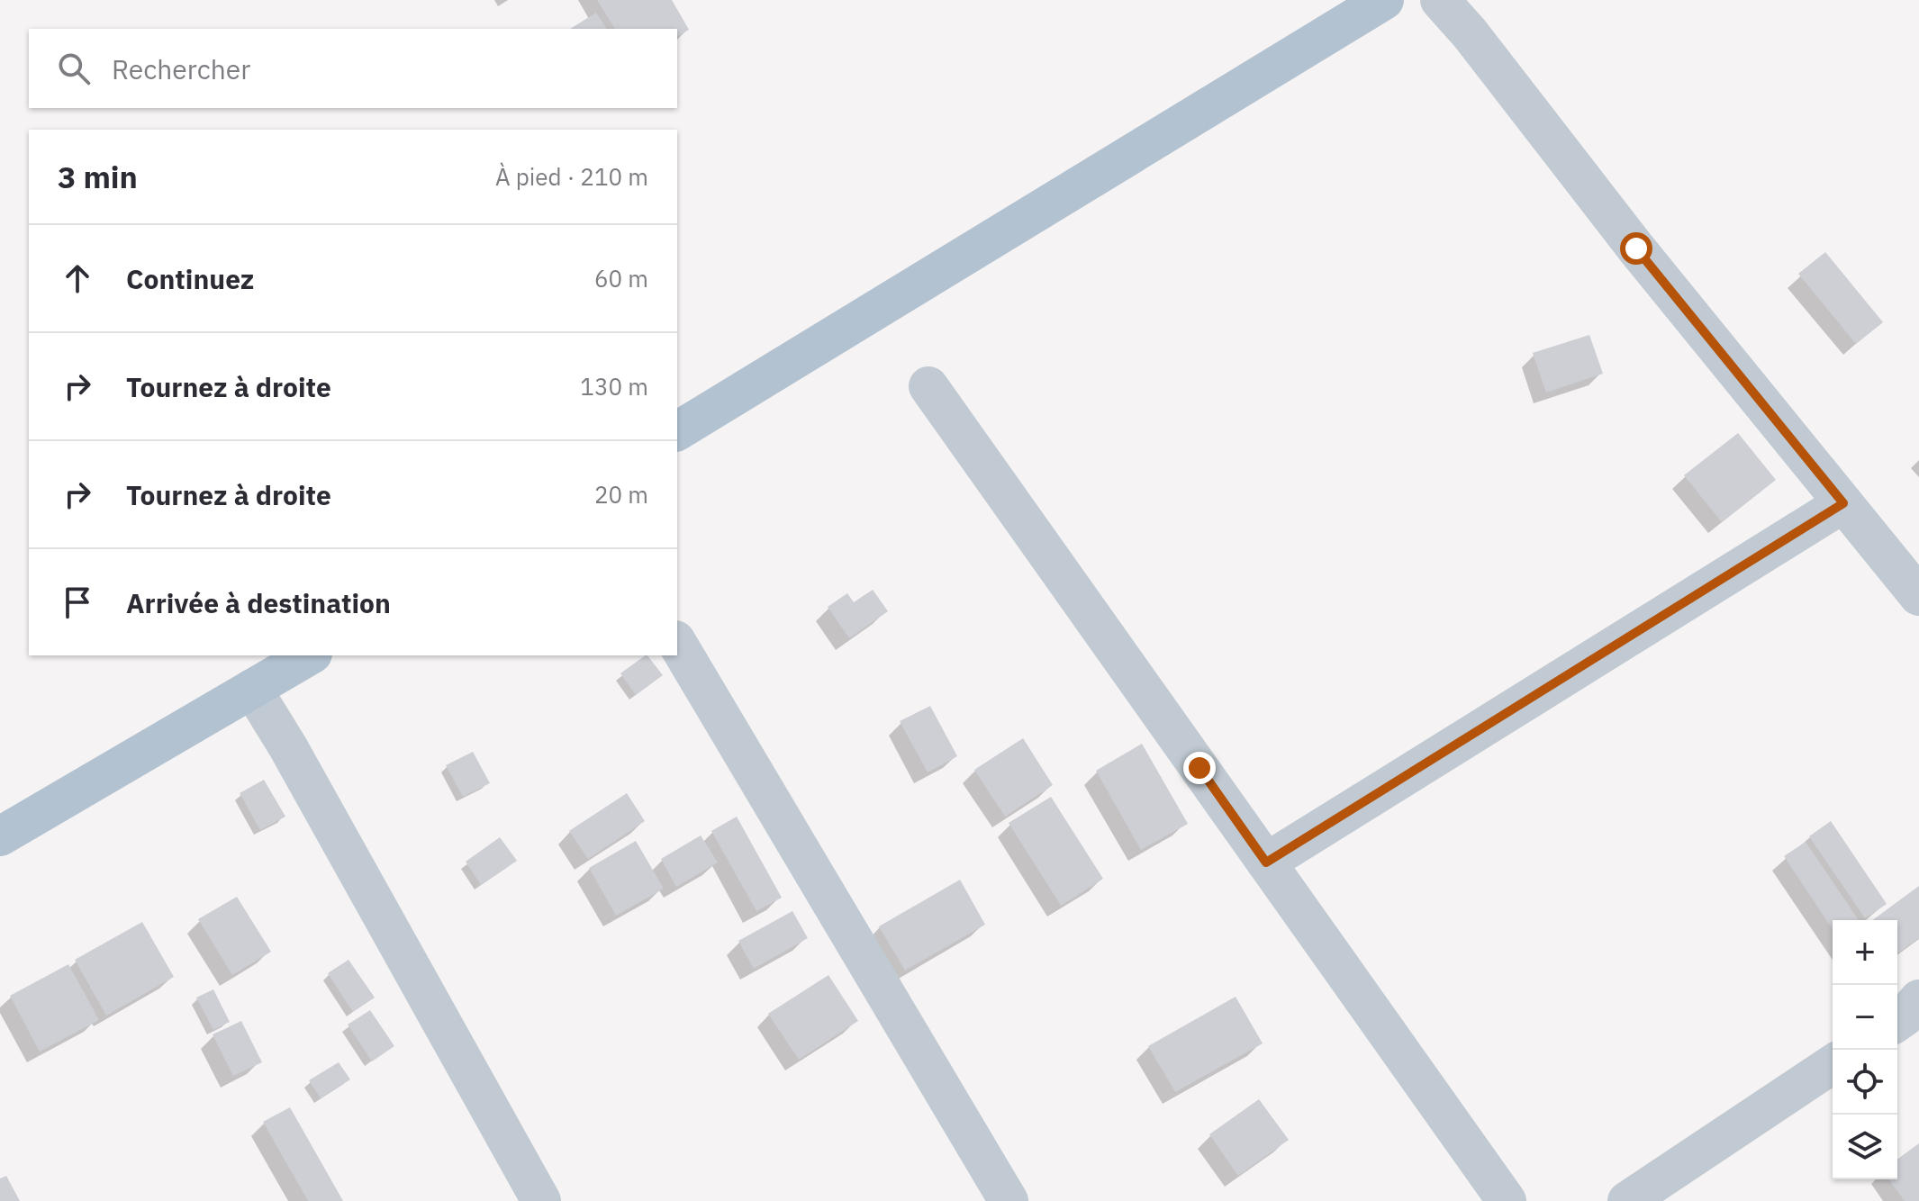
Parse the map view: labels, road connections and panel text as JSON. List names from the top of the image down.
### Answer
{
  "page": {
    "search": "Rechercher",
    "heading": ["3 min", "À pied · 210 m"],
    "list": [
      ["Continuez", "60 m"],
      ["Tournez à droite", "130 m"],
      ["Tournez à droite", "20 m"],
      "Arrivée à destination"
    ],
    "map_buttons": ["+", "−"]
  }
}
